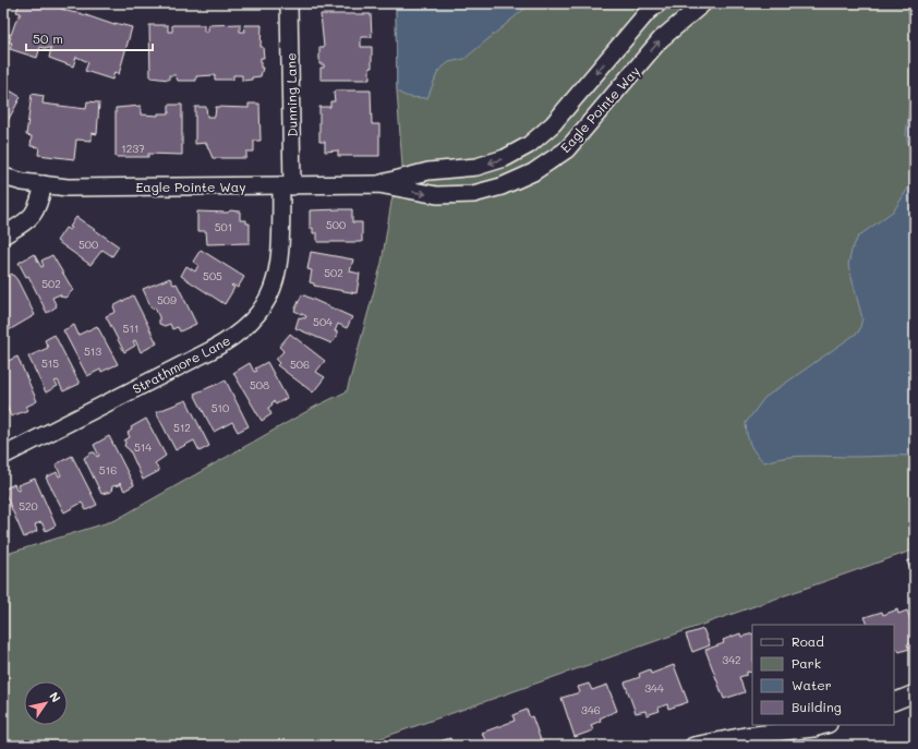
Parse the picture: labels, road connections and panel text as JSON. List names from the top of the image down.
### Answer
{
  "streets": {
    "street": ["Dunning Lane", "Eagle Pointe Way", "Strathmore Lane"]
  },
  "crossings": [
    ["Dunning Lane", "Eagle Pointe Way"],
    ["Dunning Lane", "Strathmore Lane"],
    ["Eagle Pointe Way", "Strathmore Lane"]
  ],
  "house_numbers": [
    "1237",
    "500",
    "501",
    "500",
    "502",
    "505",
    "502",
    "509",
    "504",
    "511",
    "513",
    "515",
    "506",
    "508",
    "510",
    "512",
    "514",
    "516",
    "520",
    "342",
    "344",
    "346"
  ],
  "legend": [
    "Road",
    "Park",
    "Water",
    "Building"
  ],
  "scale_bar": "50 m",
  "north": "top right"
}
